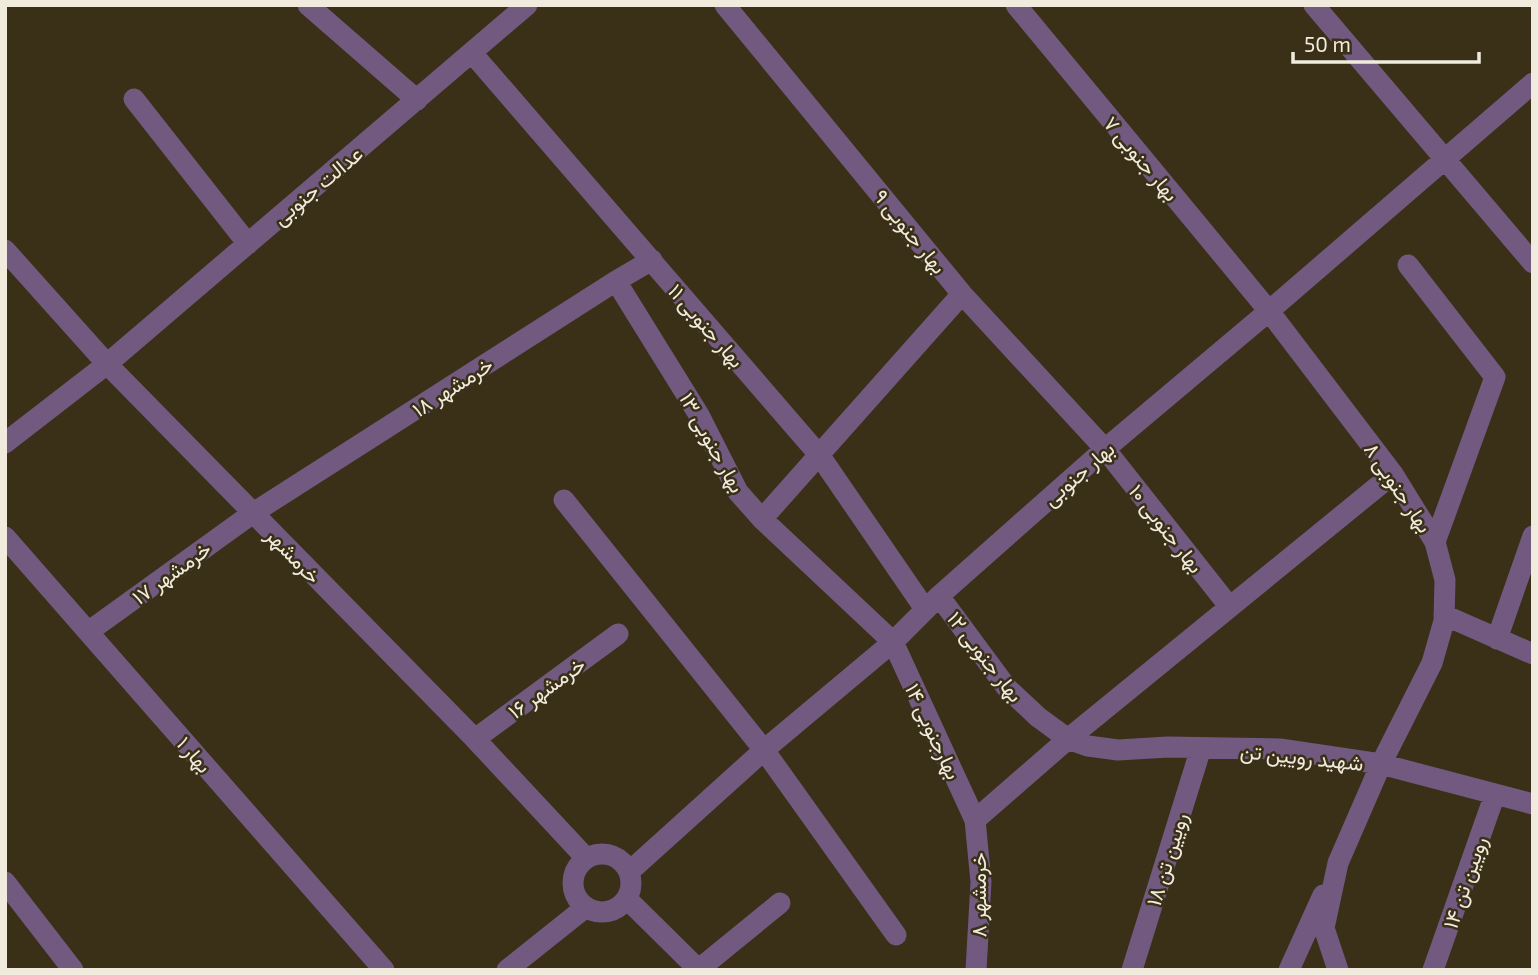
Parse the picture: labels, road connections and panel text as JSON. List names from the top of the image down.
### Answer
{
  "streets": {
    "street": [
      "بهار جنوبی ۷",
      "عدالت جنوبی",
      "بهار جنوبی ۹",
      "بهار جنوبی ۱۱",
      "خرمشهر ۱۸",
      "بهار جنوبی ۱۳",
      "بهار جنوبی",
      "بهار جنوبی ۸",
      "بهار جنوبی ۱۰",
      "خرمشهر",
      "خرمشهر ۱۷",
      "بهار جنوبی ۱۲",
      "خرمشهر ۱۶",
      "بهارجنوبی ۱۴",
      "بهار ۱",
      "شهید رویین تن",
      "رویین تن ۱۸",
      "رویین تن ۱۴",
      "خرمشهر ۸"
    ]
  },
  "crossings": [
    ["بهار جنوبی ۷", "بهار جنوبی"],
    ["بهار جنوبی ۷", "بهار جنوبی ۸"],
    ["عدالت جنوبی", "بهار جنوبی ۱۱"],
    ["عدالت جنوبی", "خرمشهر"],
    ["بهار جنوبی ۹", "بهار جنوبی"],
    ["بهار جنوبی ۹", "بهار جنوبی ۱۰"],
    ["بهار جنوبی ۱۱", "خرمشهر ۱۸"],
    ["بهار جنوبی ۱۱", "بهار جنوبی"],
    ["بهار جنوبی ۱۱", "بهار جنوبی ۱۲"],
    ["خرمشهر ۱۸", "بهار جنوبی ۱۳"],
    ["خرمشهر ۱۸", "خرمشهر"],
    ["خرمشهر ۱۸", "خرمشهر ۱۷"],
    ["بهار جنوبی ۱۳", "بهار جنوبی"],
    ["بهار جنوبی ۱۳", "بهارجنوبی ۱۴"],
    ["بهار جنوبی", "بهار جنوبی ۸"],
    ["بهار جنوبی", "بهار جنوبی ۱۰"],
    ["بهار جنوبی", "خرمشهر"],
    ["بهار جنوبی", "بهار جنوبی ۱۲"],
    ["بهار جنوبی", "بهارجنوبی ۱۴"],
    ["بهار جنوبی ۸", "شهید رویین تن"],
    ["خرمشهر", "خرمشهر ۱۷"],
    ["خرمشهر", "خرمشهر ۱۶"],
    ["خرمشهر ۱۷", "بهار ۱"],
    ["بهار جنوبی ۱۲", "شهید رویین تن"],
    ["بهارجنوبی ۱۴", "خرمشهر ۸"],
    ["شهید رویین تن", "رویین تن ۱۸"],
    ["شهید رویین تن", "رویین تن ۱۴"]
  ],
  "scale_bar": "50 m"
}
